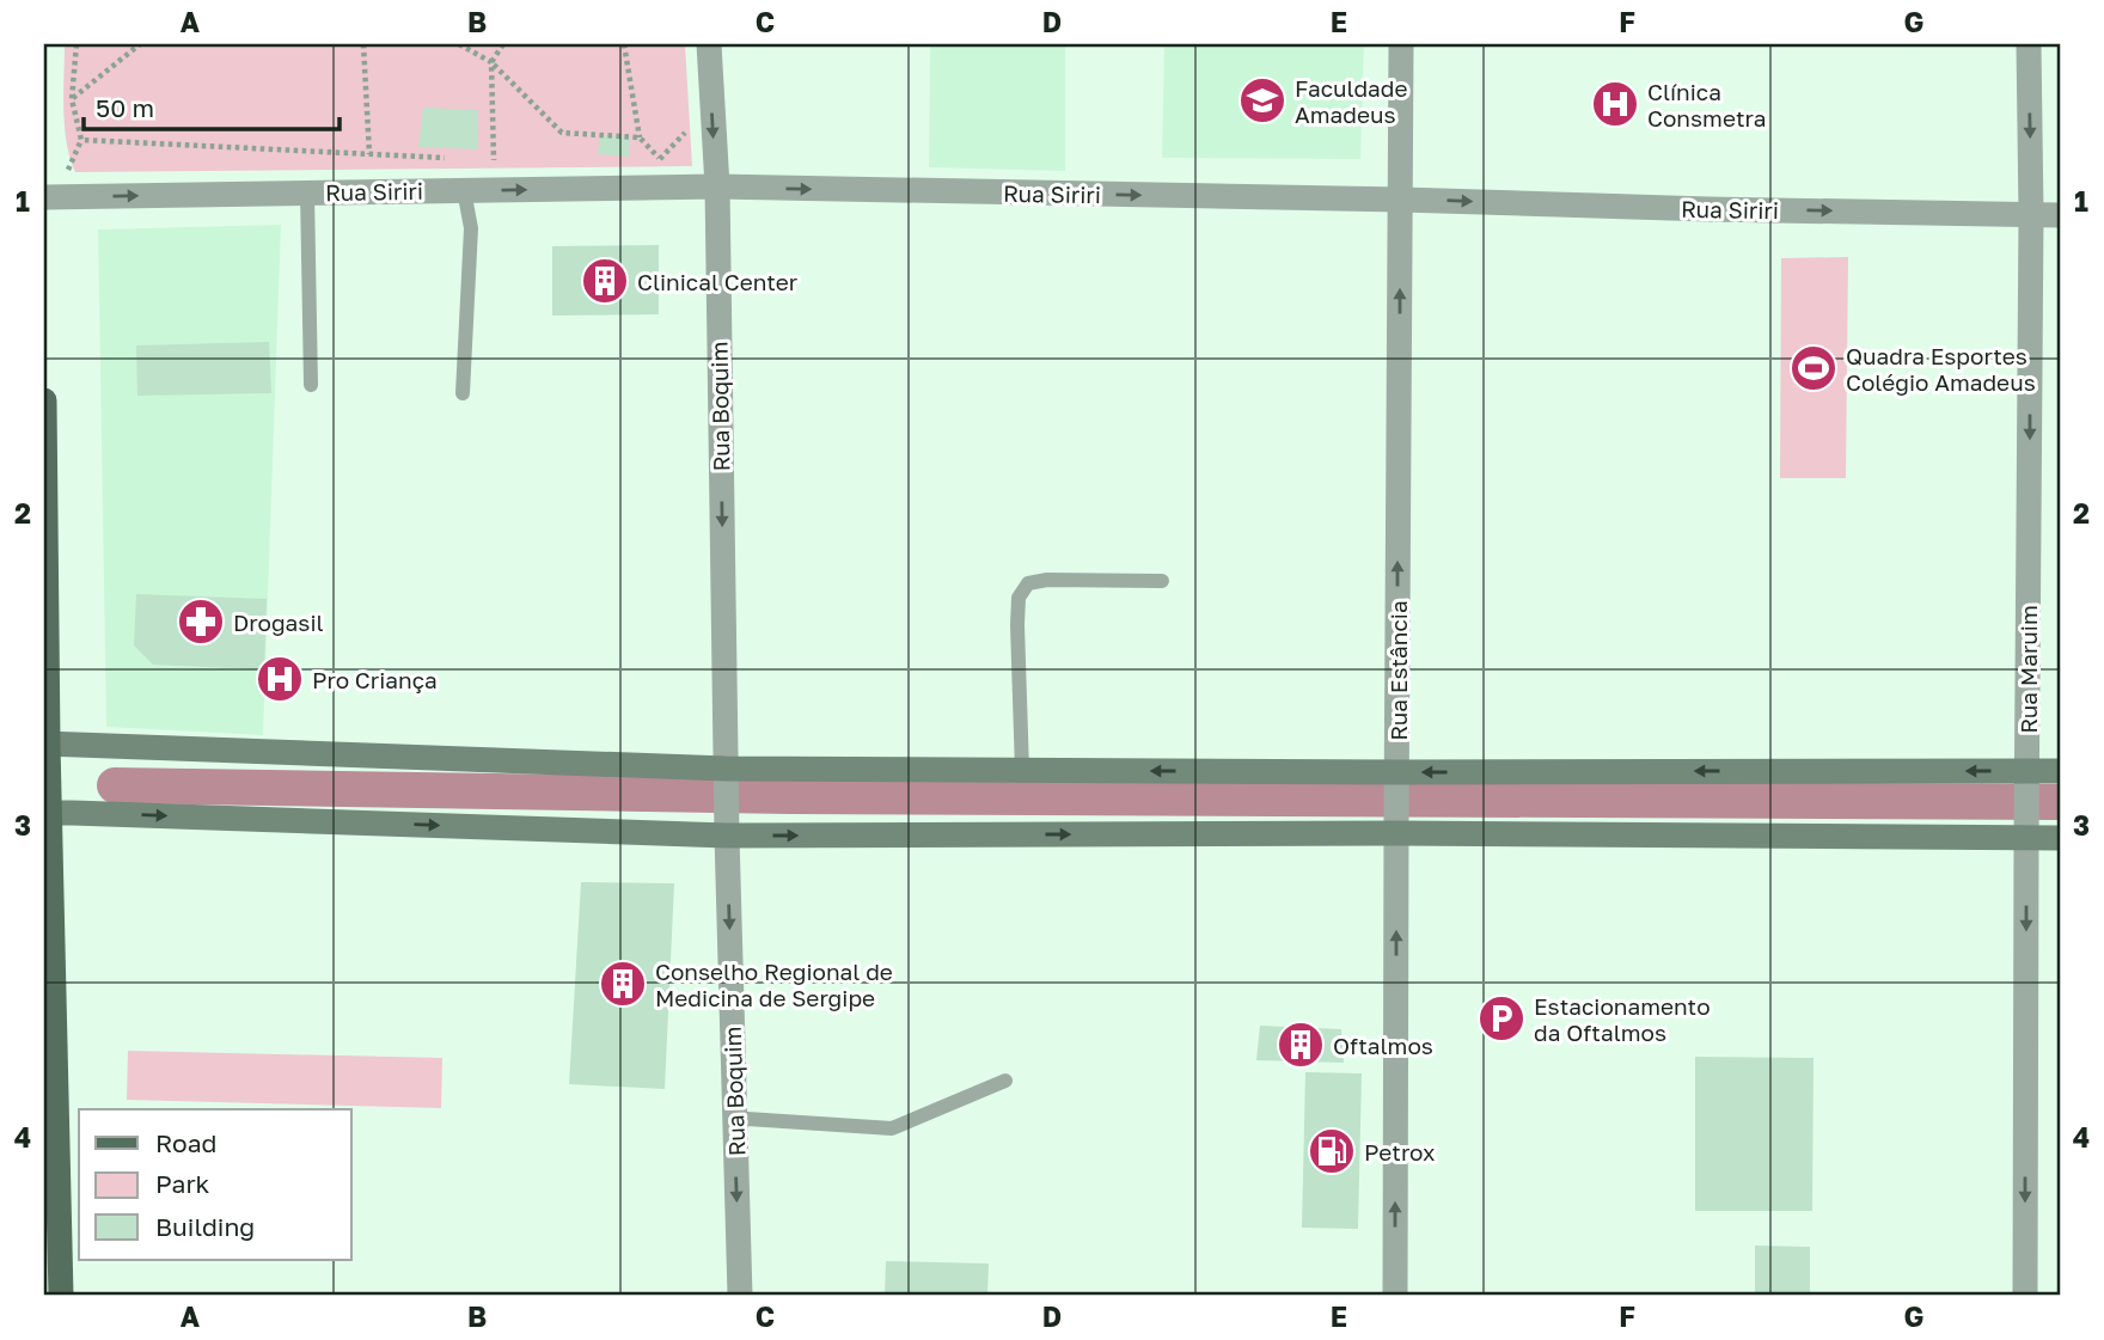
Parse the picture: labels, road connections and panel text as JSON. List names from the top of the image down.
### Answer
{
  "streets": {
    "street": [
      "Rua Siriri",
      "Rua Boquim",
      "Rua Maruim",
      "Rua Estância"
    ]
  },
  "crossings": [
    ["Rua Siriri", "Rua Boquim"],
    ["Rua Siriri", "Rua Maruim"],
    ["Rua Siriri", "Rua Estância"]
  ],
  "one_way": [
    "Rua Siriri",
    "Rua Boquim",
    "Rua Maruim",
    "Rua Estância"
  ],
  "places": {
    "school or university": ["Faculdade Amadeus"],
    "hospital": ["Clínica Consmetra", "Pro Criança"],
    "building": ["Clinical Center", "Conselho Regional de Medicina de Sergipe", "Oftalmos"],
    "sports": ["Quadra Esportes Colégio Amadeus"],
    "pharmacy": ["Drogasil"],
    "parking": ["Estacionamento da Oftalmos"],
    "fuel station": ["Petrox"]
  },
  "legend": ["Road", "Park", "Building"],
  "scale_bar": "50 m",
  "grid": {
    "columns": [
      "A",
      "B",
      "C",
      "D",
      "E",
      "F",
      "G"
    ],
    "rows": [
      "1",
      "2",
      "3",
      "4"
    ]
  }
}
